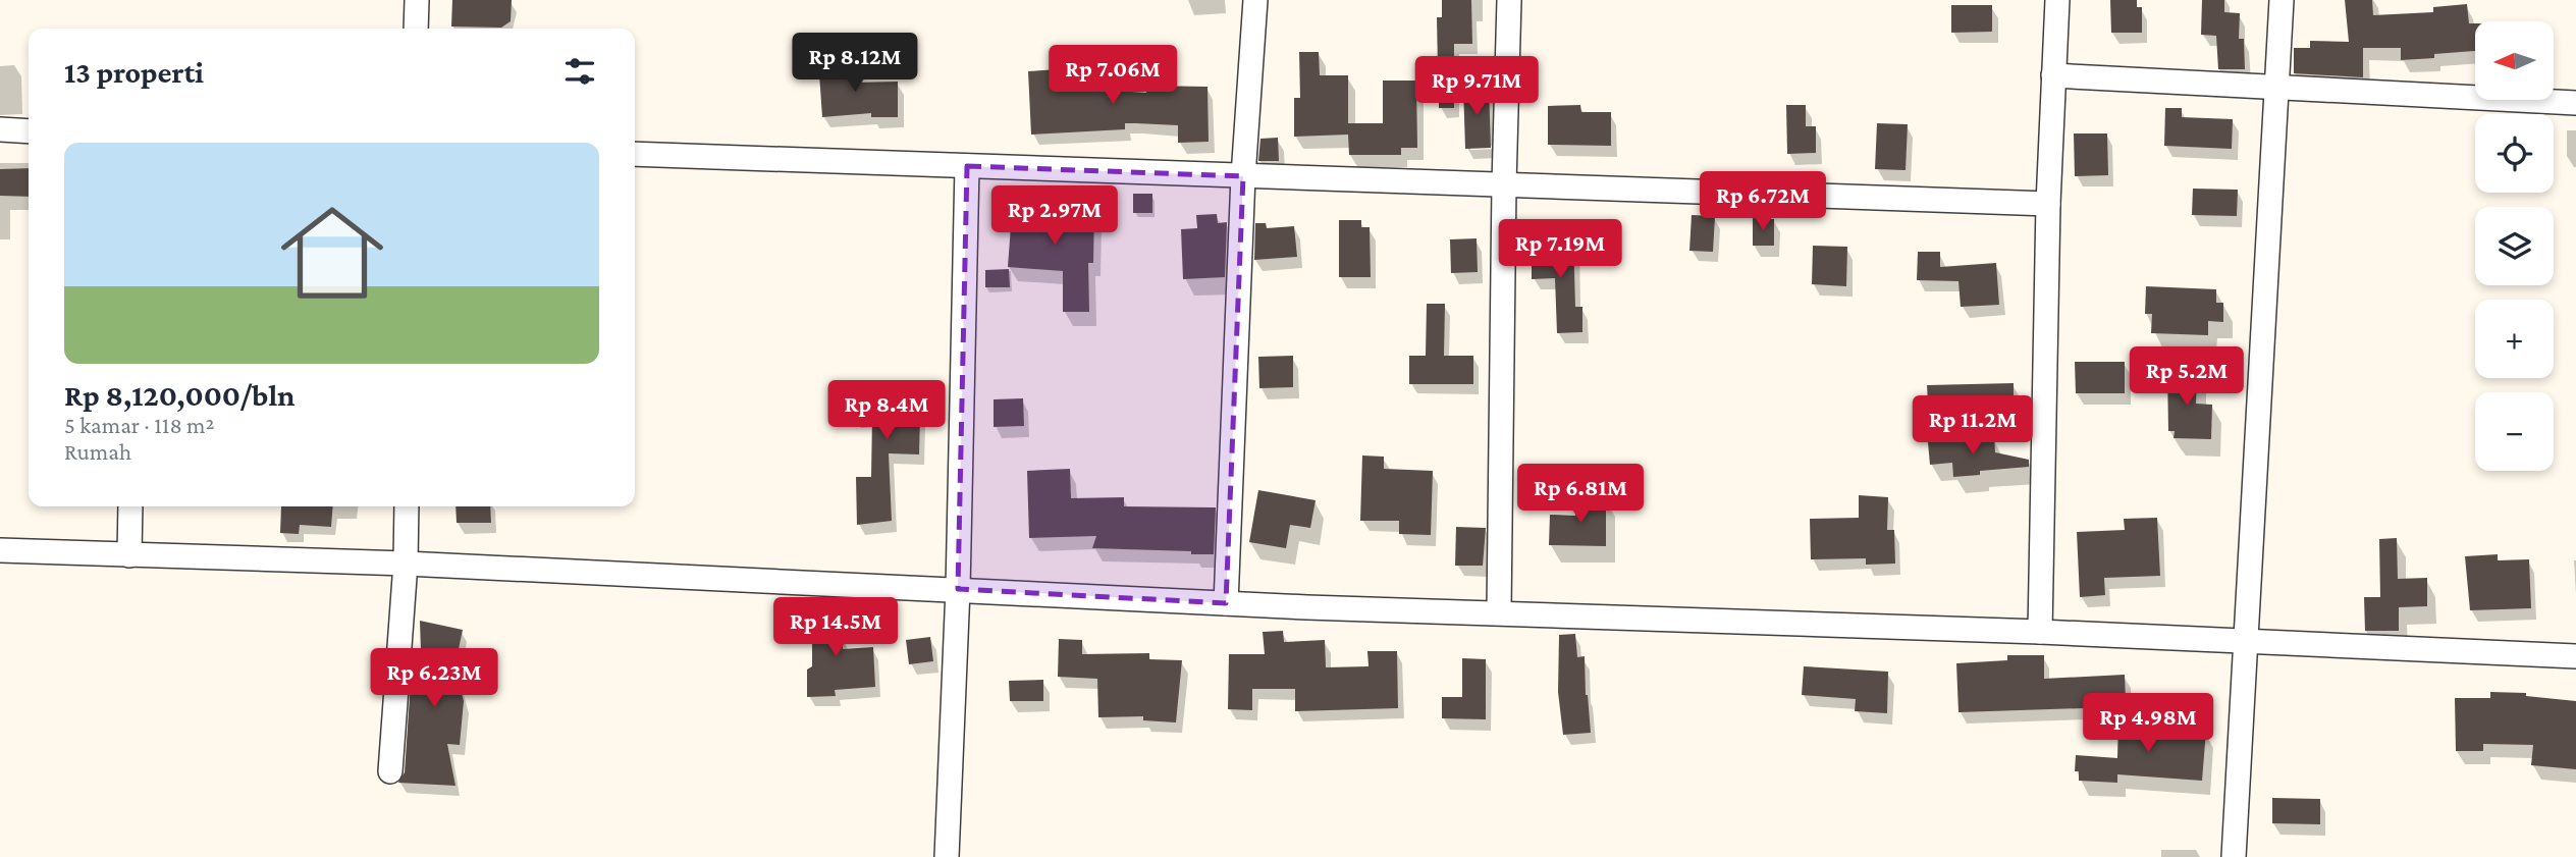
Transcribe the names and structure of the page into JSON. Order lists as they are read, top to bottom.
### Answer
{
  "north": "left",
  "page": {
    "map_buttons": ["+", "−"],
    "heading": "13 properti",
    "price": [
      "Rp 8.12M",
      "Rp 7.06M",
      "Rp 9.71M",
      "Rp 6.72M",
      "Rp 2.97M",
      "Rp 7.19M",
      "Rp 5.2M",
      "Rp 8.4M",
      "Rp 11.2M",
      "Rp 6.81M",
      "Rp 14.5M",
      "Rp 6.23M",
      "Rp 4.98M"
    ],
    "list": [
      {
        "name": "Rp 8,120,000/bln",
        "note": "5 kamar · 118 m² · Rumah"
      }
    ]
  }
}
